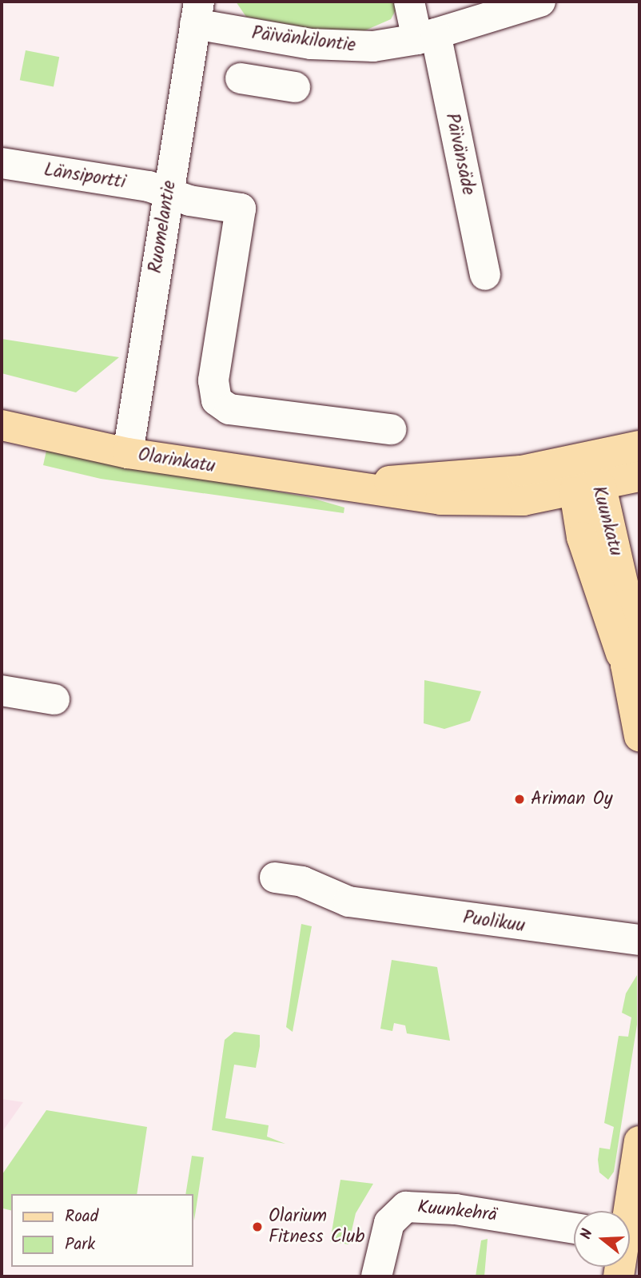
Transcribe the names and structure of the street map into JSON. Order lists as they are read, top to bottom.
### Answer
{
  "streets": {
    "main road": ["Olarinkatu", "Kuunkatu"],
    "street": [
      "Päivänkilontie",
      "Päivänsäde",
      "Länsiportti",
      "Ruomelantie",
      "Puolikuu",
      "Kuunkehrä"
    ]
  },
  "crossings": [
    ["Päivänkilontie", "Päivänsäde"],
    ["Päivänkilontie", "Ruomelantie"],
    ["Länsiportti", "Ruomelantie"],
    ["Ruomelantie", "Olarinkatu"],
    ["Olarinkatu", "Kuunkatu"]
  ],
  "places": ["Ariman Oy", "Olarium Fitness Club"],
  "legend": ["Road", "Park"],
  "north": "left"
}
